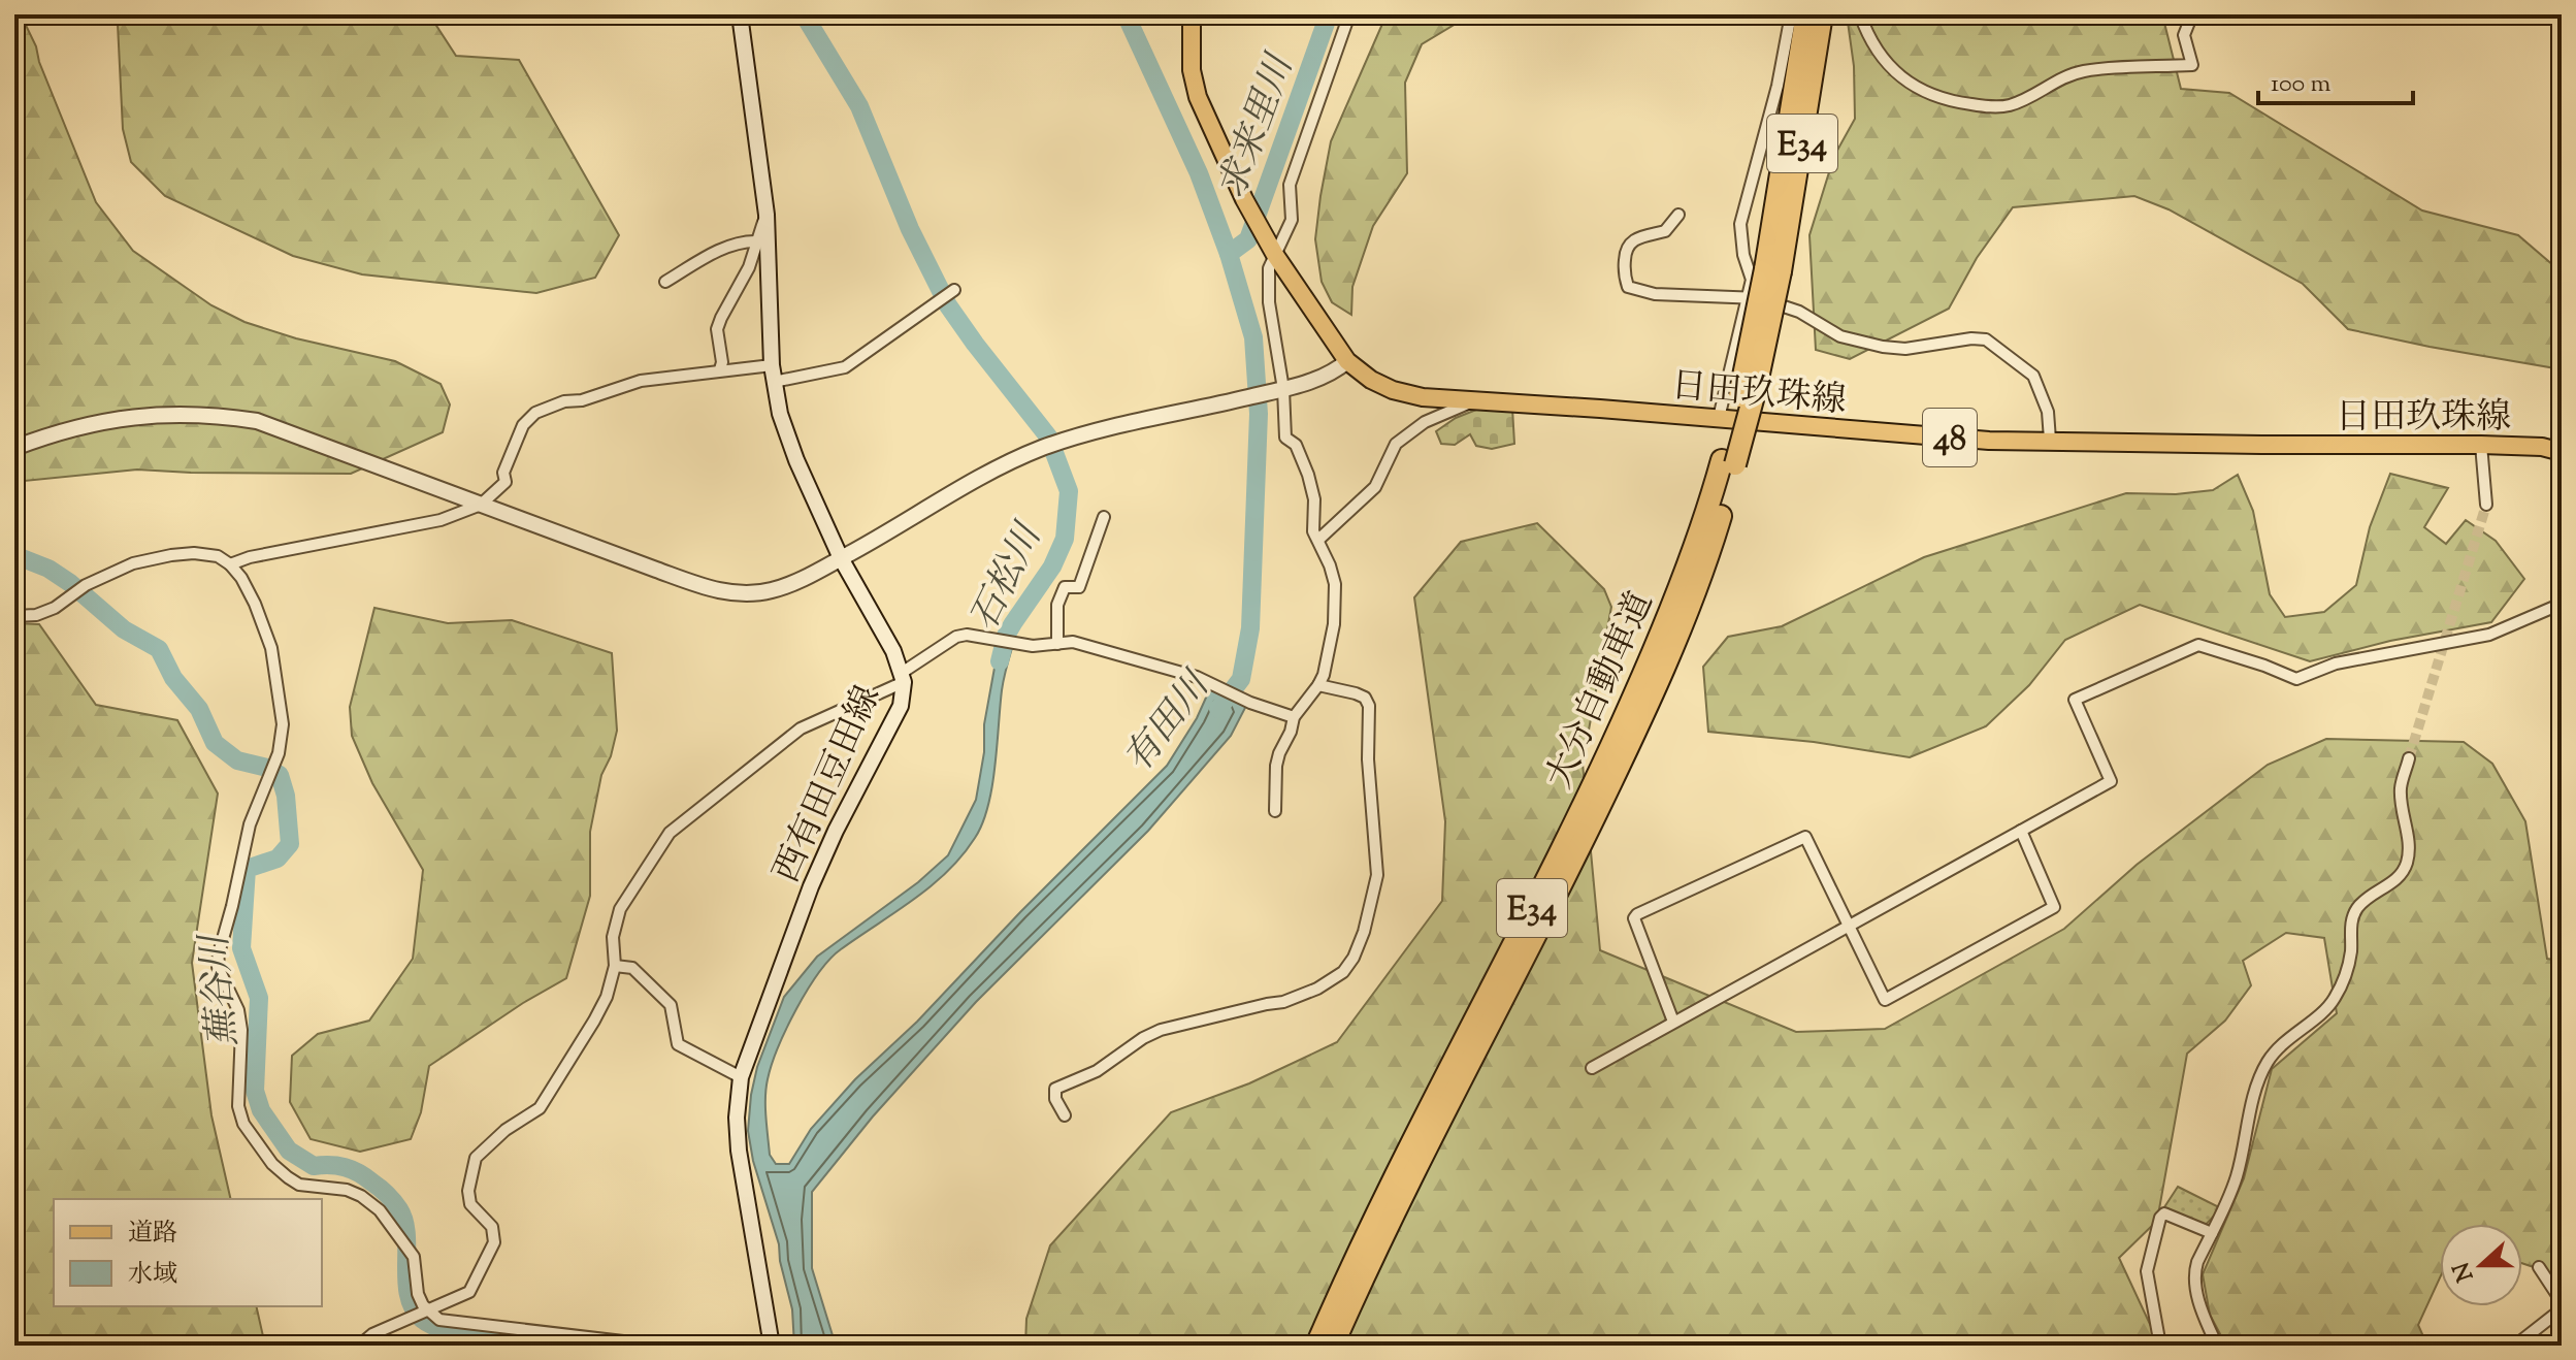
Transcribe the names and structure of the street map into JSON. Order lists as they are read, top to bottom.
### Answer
{
  "streets": {
    "highway": ["E34", "大分自動車道"],
    "main road": ["日田玖珠線", "48"],
    "street": ["西有田豆田線"]
  },
  "water": [
    "求来里川",
    "石松川",
    "有田川",
    "蕪谷川"
  ],
  "legend": ["道路", "水域"],
  "scale_bar": "100 m",
  "north": "left"
}
